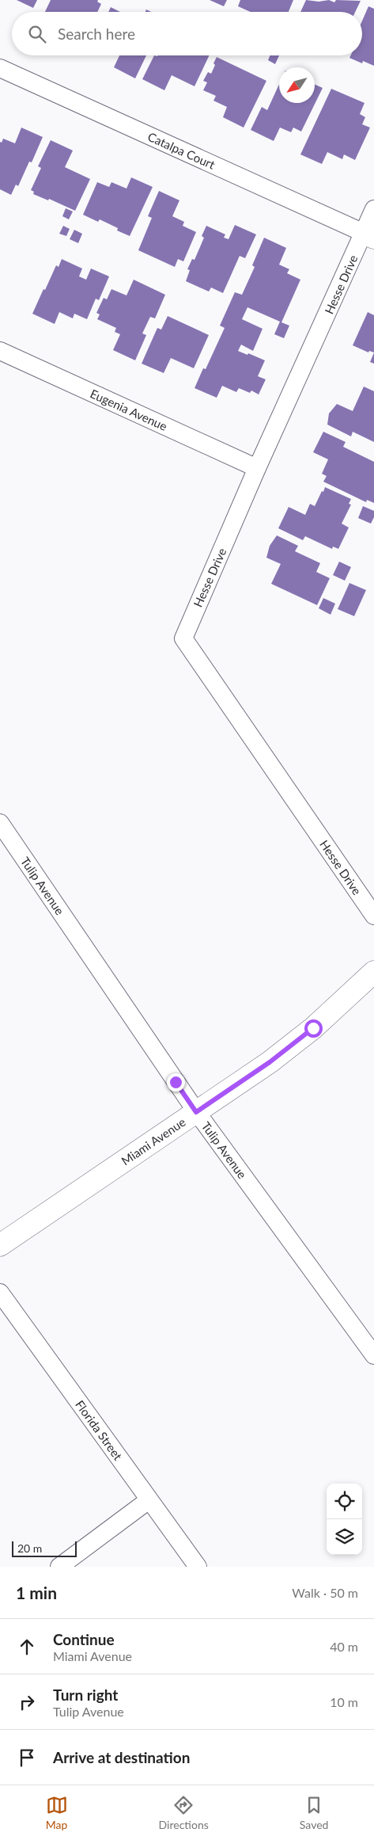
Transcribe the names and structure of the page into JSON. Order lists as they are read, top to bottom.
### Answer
{
  "streets": {
    "street": [
      "Catalpa Court",
      "Hesse Drive",
      "Eugenia Avenue",
      "Tulip Avenue",
      "Miami Avenue",
      "Florida Street"
    ]
  },
  "crossings": [
    ["Catalpa Court", "Hesse Drive"],
    ["Hesse Drive", "Eugenia Avenue"],
    ["Tulip Avenue", "Miami Avenue"]
  ],
  "scale_bar": "20 m",
  "north": "bottom left",
  "page": {
    "search": "Search here",
    "scale": "20 m",
    "heading": ["1 min", "Walk · 50 m"],
    "list": [
      ["Continue", "Miami Avenue", "40 m"],
      ["Turn right", "Tulip Avenue", "10 m"],
      "Arrive at destination"
    ],
    "nav": ["Map", "Directions", "Saved"]
  }
}
